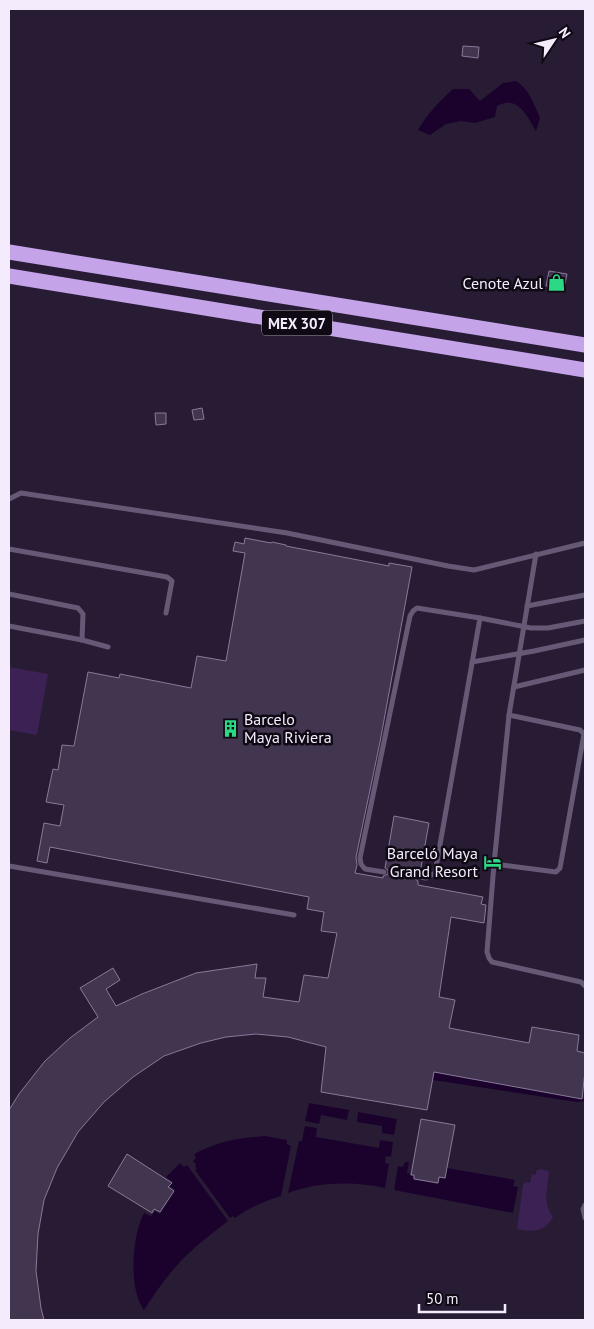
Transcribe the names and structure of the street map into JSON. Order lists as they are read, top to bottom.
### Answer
{
  "streets": {
    "highway": ["MEX 307"]
  },
  "places": {
    "shop": ["Cenote Azul"],
    "building": ["Barcelo Maya Riviera"],
    "hotel": ["Barceló Maya Grand Resort"]
  },
  "scale_bar": "50 m",
  "north": "top right"
}
